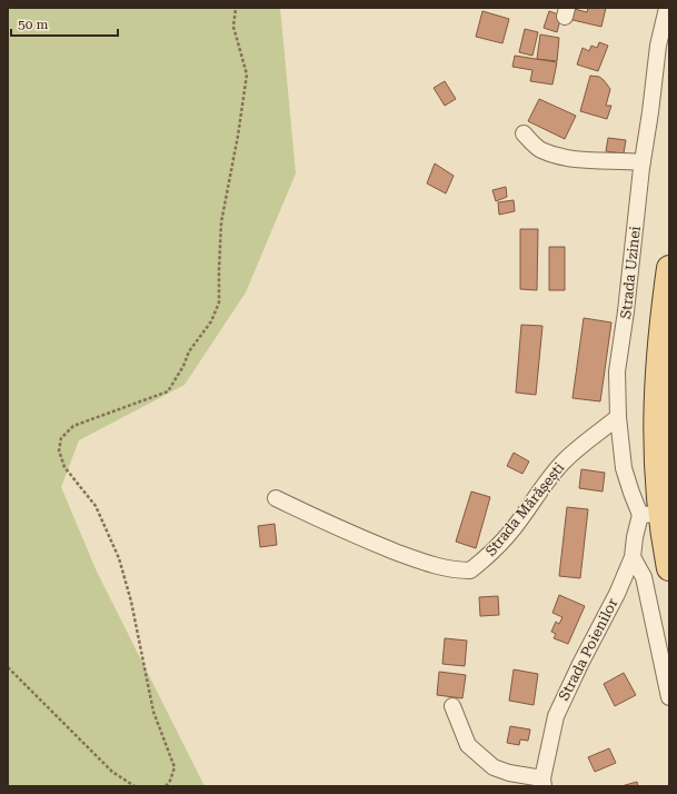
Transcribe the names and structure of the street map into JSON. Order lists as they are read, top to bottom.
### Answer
{
  "streets": {
    "street": ["Strada Uzinei", "Strada Mărășești", "Strada Poienilor"]
  },
  "crossings": [
    ["Strada Uzinei", "Strada Mărășești"],
    ["Strada Uzinei", "Strada Poienilor"]
  ],
  "scale_bar": "50 m"
}
